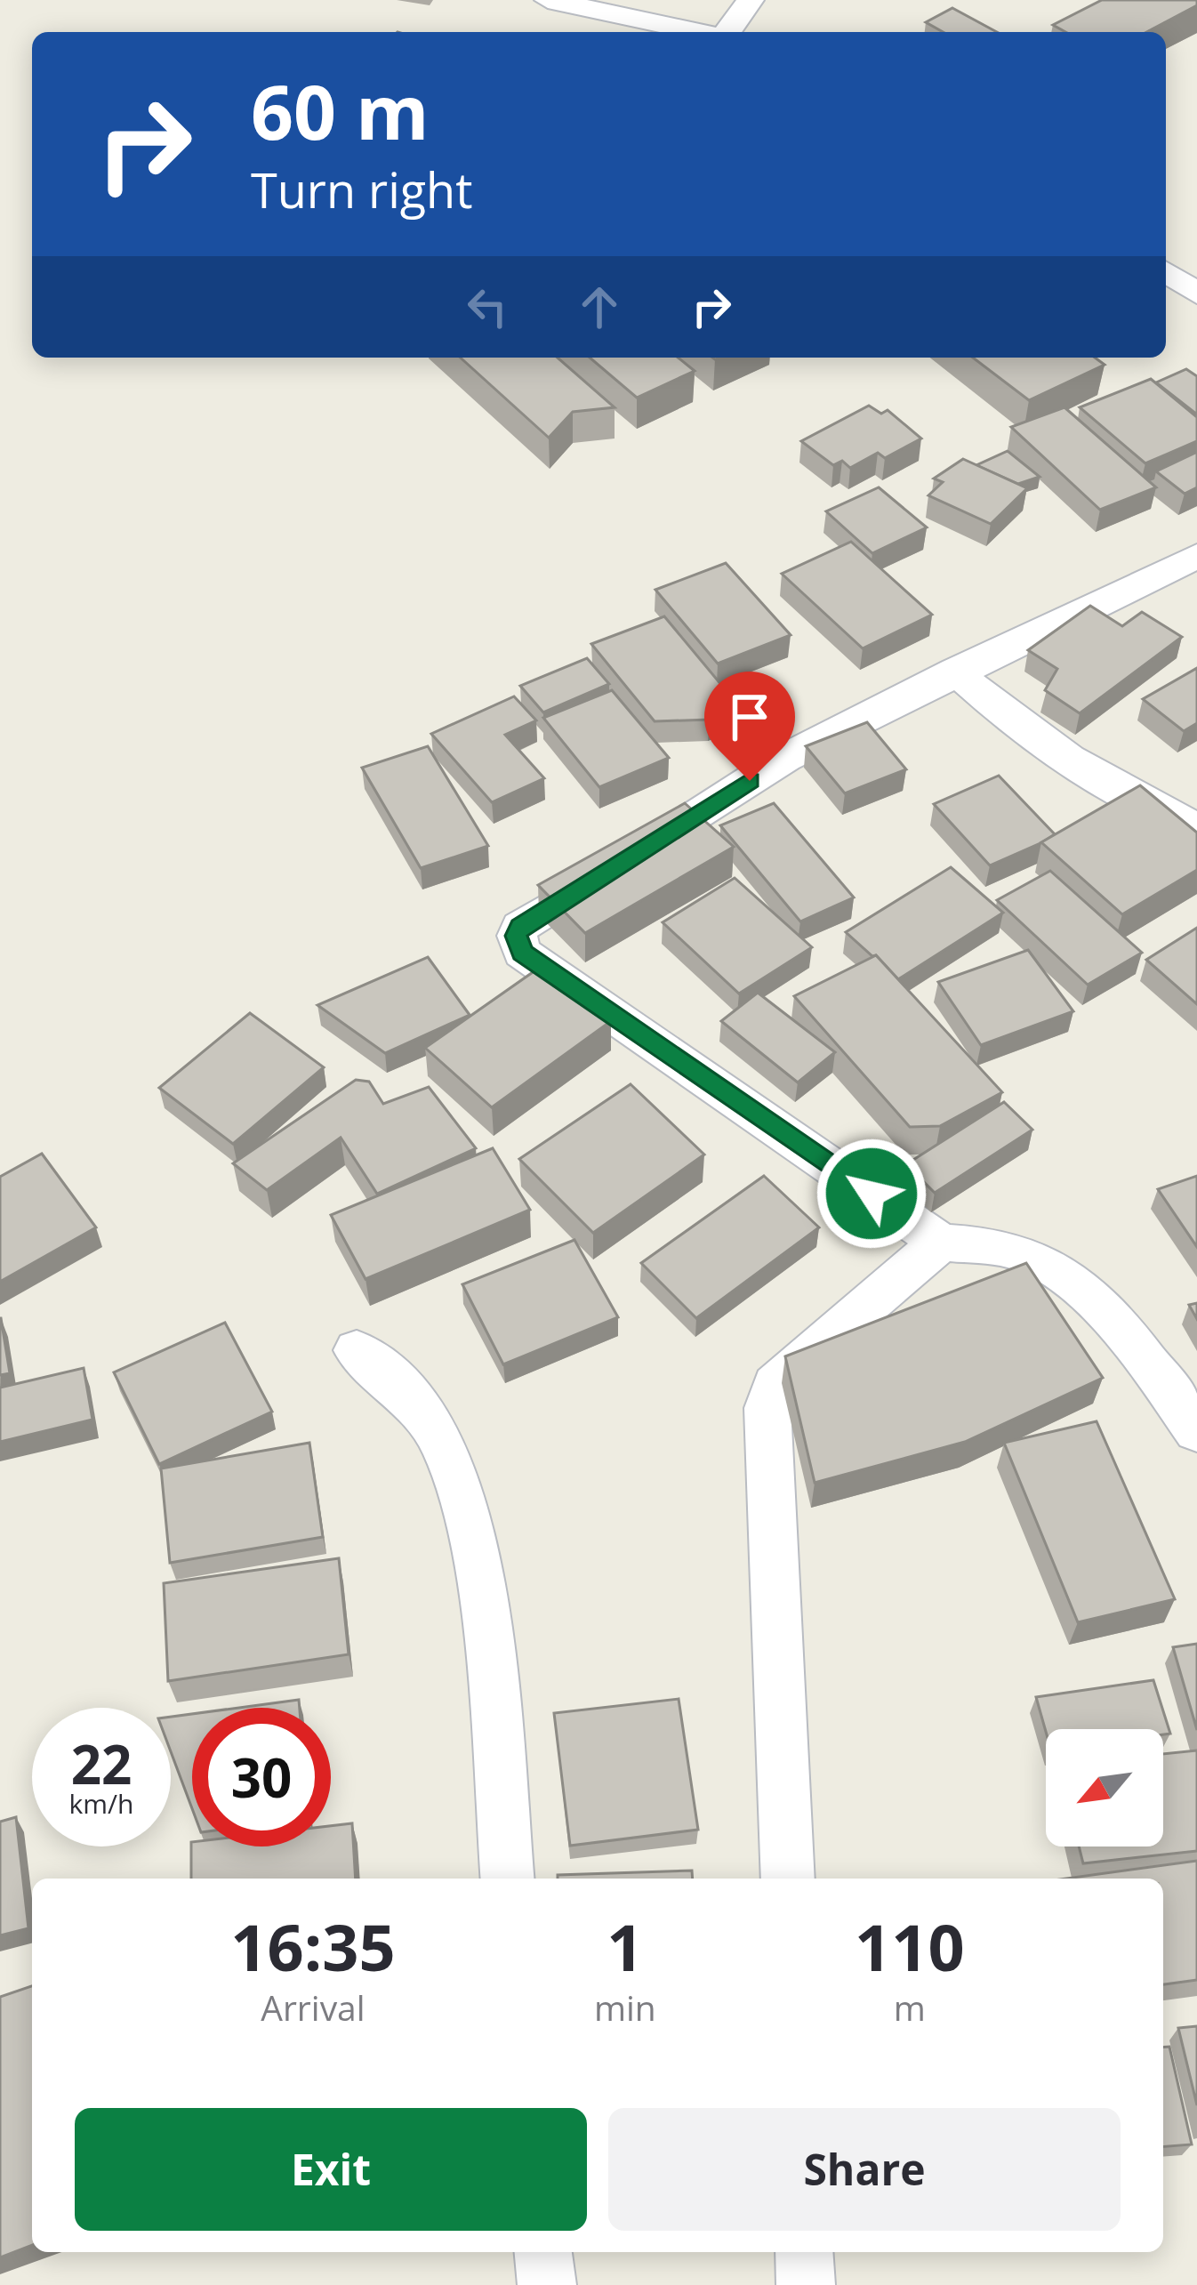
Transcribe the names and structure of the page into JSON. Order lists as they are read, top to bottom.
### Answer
{
  "north": "bottom left",
  "page": {
    "turn": ["60 m", "Turn right"],
    "speed": "22 km/h",
    "limit": "30",
    "eta": [
      "16:35",
      "Arrival",
      "1",
      "min",
      "110",
      "m"
    ],
    "buttons": ["Exit", "Share"]
  }
}
